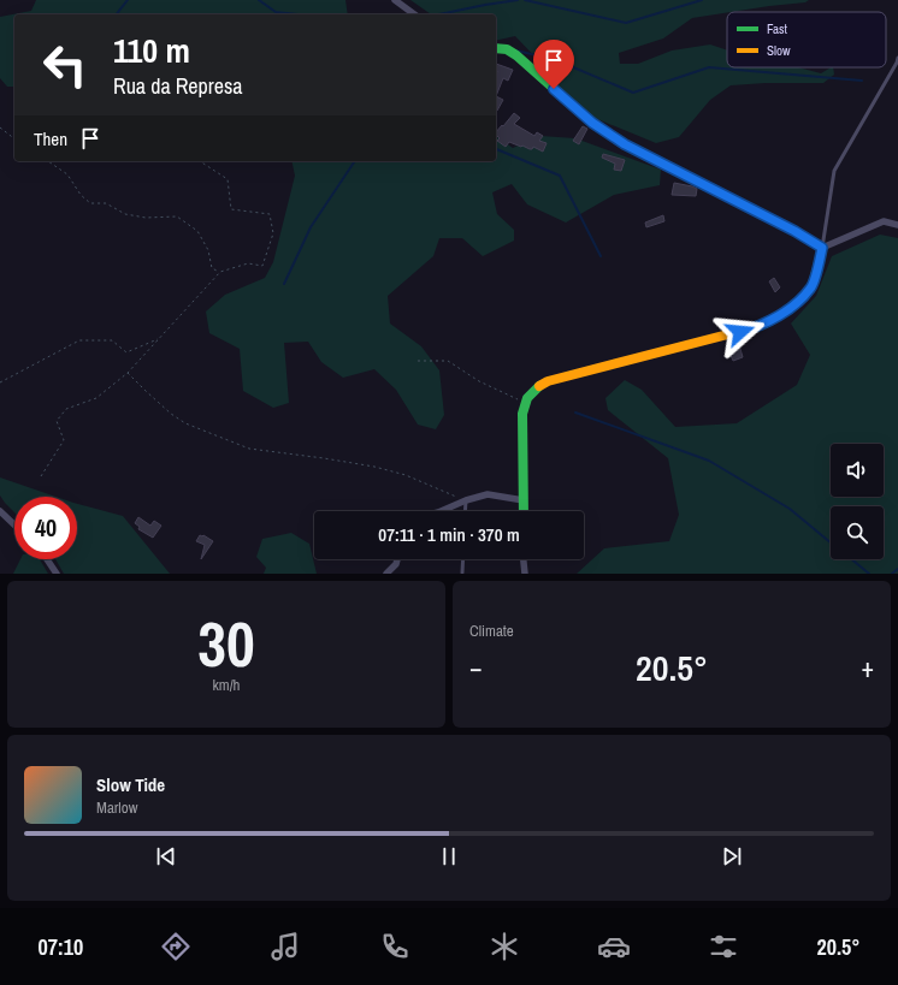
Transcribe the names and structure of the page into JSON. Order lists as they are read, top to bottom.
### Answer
{
  "legend": ["Fast", "Slow"],
  "page": {
    "turn": ["110 m", "Rua da Represa"],
    "then": "Then",
    "limit": "40",
    "trip": "07:11 · 1 min · 370 m",
    "tile": [
      ["30", "km/h"],
      "Climate"
    ],
    "heat": ["−", "20.5°", "+"],
    "song": ["Slow Tide", "Marlow"],
    "tabs": ["07:10", "20.5°"]
  }
}
